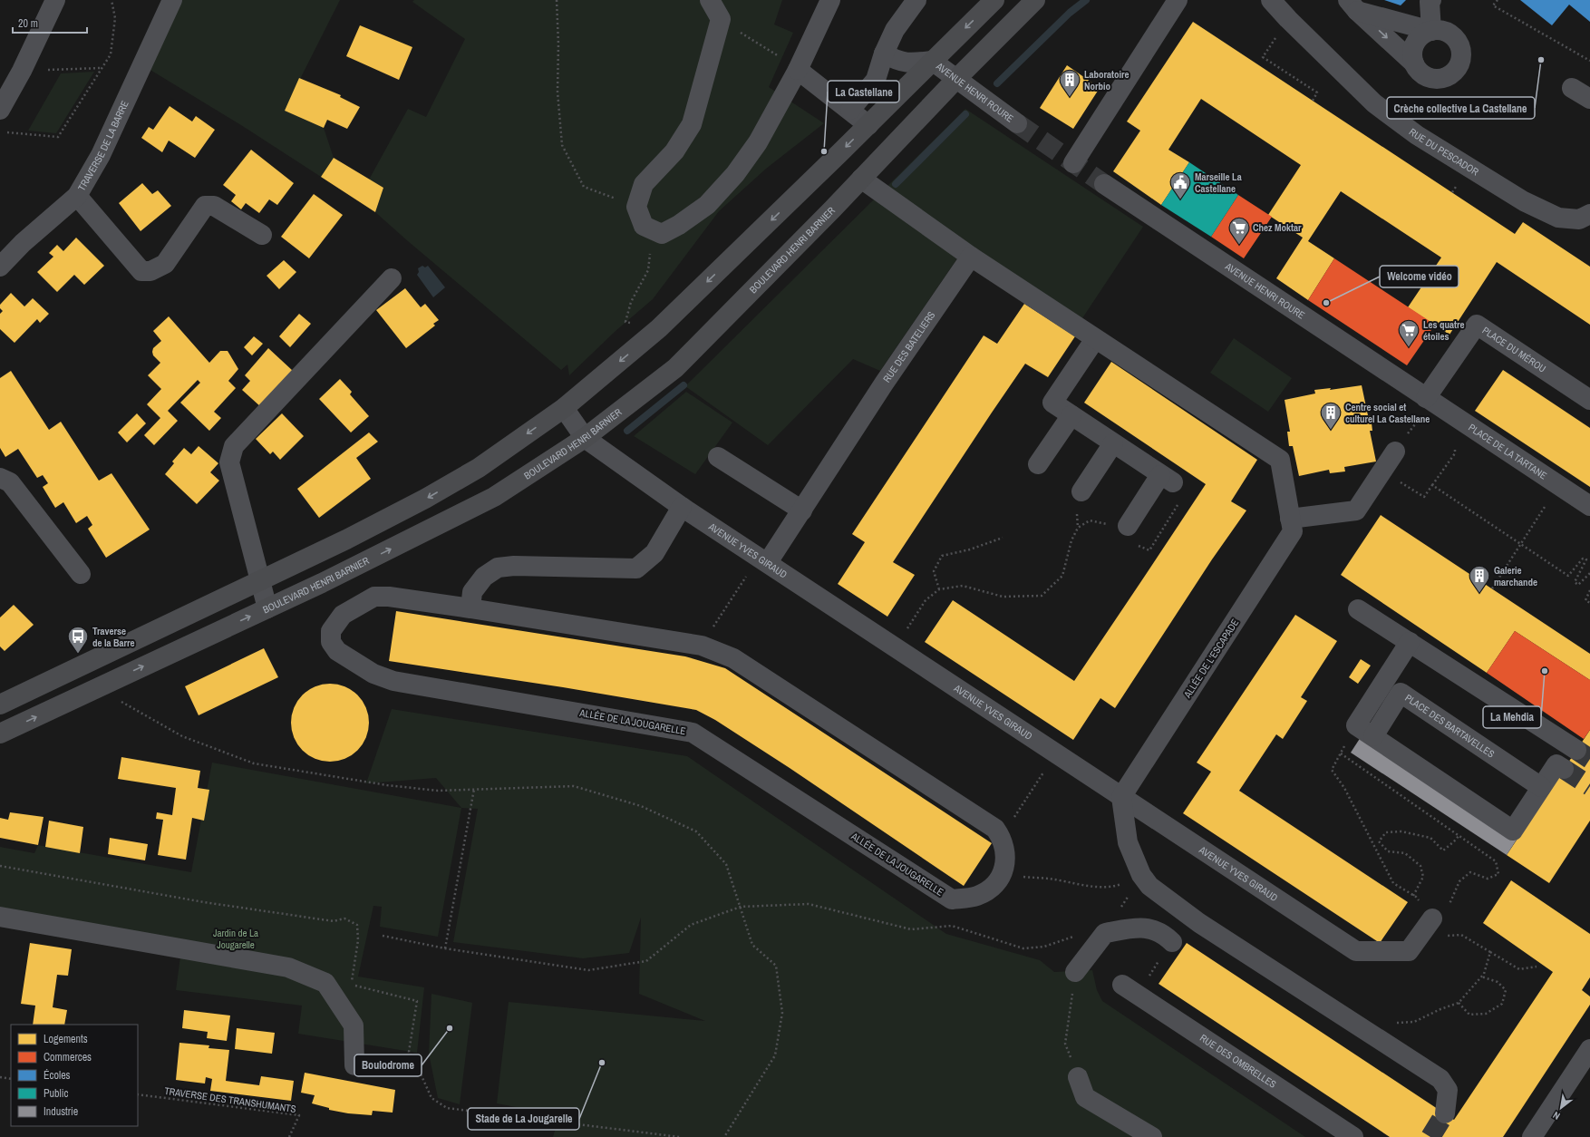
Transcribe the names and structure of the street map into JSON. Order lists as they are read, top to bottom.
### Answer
{
  "streets": {
    "main road": ["BOULEVARD HENRI BARNIER"],
    "street": [
      "AVENUE HENRI ROURE",
      "TRAVERSE DE LA BARRE",
      "RUE DU PESCADOR",
      "RUE DES BATELIERS",
      "PLACE DU MÉROU",
      "PLACE DE LA TARTANE",
      "AVENUE YVES GIRAUD",
      "ALLÉE DE L'ESCAPADE",
      "ALLÉE DE LA JOUGARELLE",
      "PLACE DES BARTAVELLES",
      "RUE DES OMBRELLES"
    ],
    "path": ["TRAVERSE DES TRANSHUMANTS"]
  },
  "crossings": [
    ["AVENUE HENRI ROURE", "BOULEVARD HENRI BARNIER"],
    ["AVENUE HENRI ROURE", "PLACE DU MÉROU"],
    ["AVENUE HENRI ROURE", "PLACE DE LA TARTANE"],
    ["BOULEVARD HENRI BARNIER", "AVENUE YVES GIRAUD"],
    ["RUE DES BATELIERS", "AVENUE YVES GIRAUD"],
    ["PLACE DU MÉROU", "PLACE DE LA TARTANE"],
    ["AVENUE YVES GIRAUD", "ALLÉE DE L'ESCAPADE"]
  ],
  "parks": ["Jardin de La Jougarelle"],
  "places": {
    "other": [
      "Crèche collective La Castellane",
      "La Castellane",
      "Welcome vidéo",
      "La Mehdia",
      "Boulodrome",
      "Stade de La Jougarelle"
    ],
    "building": ["Laboratoire Norbio", "Centre social et culturel La Castellane", "Galerie marchande"],
    "public building": ["Marseille La Castellane"],
    "supermarket": ["Chez Moktar", "Les quatre étoiles"],
    "bus stop": ["Traverse de la Barre"]
  },
  "legend": [
    "Logements",
    "Commerces",
    "Écoles",
    "Public",
    "Industrie"
  ],
  "scale_bar": "20 m",
  "north": "bottom left"
}
